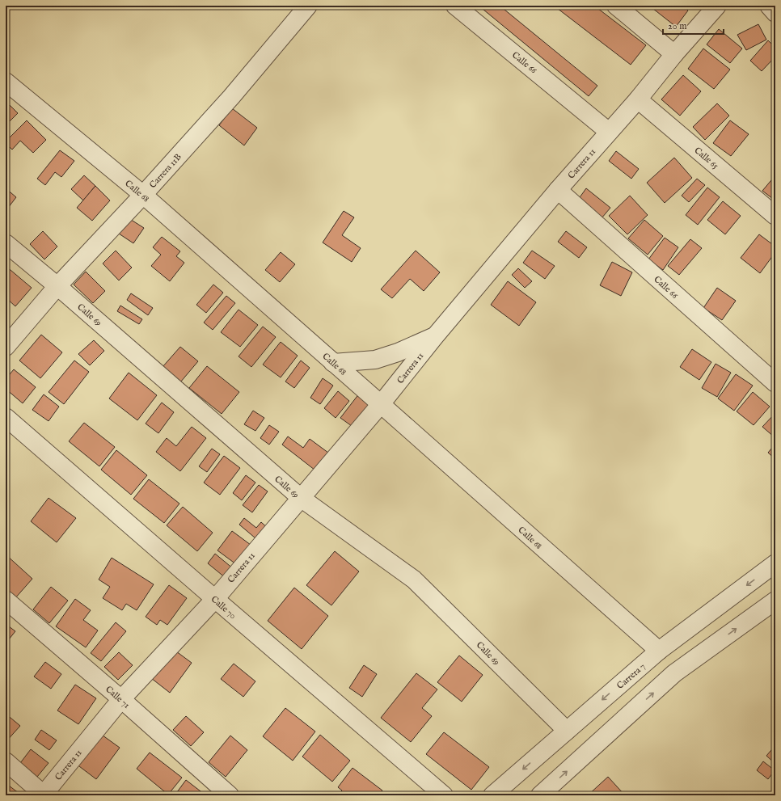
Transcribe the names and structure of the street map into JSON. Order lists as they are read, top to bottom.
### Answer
{
  "streets": {
    "street": [
      "Calle 66",
      "Calle 65",
      "Carrera 11",
      "Carrera 11B",
      "Calle 68",
      "Calle 69",
      "Calle 70",
      "Carrera 7",
      "Calle 71"
    ]
  },
  "crossings": [
    ["Calle 66", "Carrera 11"],
    ["Calle 65", "Carrera 11"],
    ["Carrera 11", "Calle 68"],
    ["Carrera 11", "Calle 69"],
    ["Carrera 11", "Calle 70"],
    ["Carrera 11", "Calle 71"],
    ["Carrera 11B", "Calle 68"],
    ["Carrera 11B", "Calle 69"],
    ["Calle 68", "Carrera 7"],
    ["Calle 69", "Carrera 7"]
  ],
  "scale_bar": "20 m"
}
